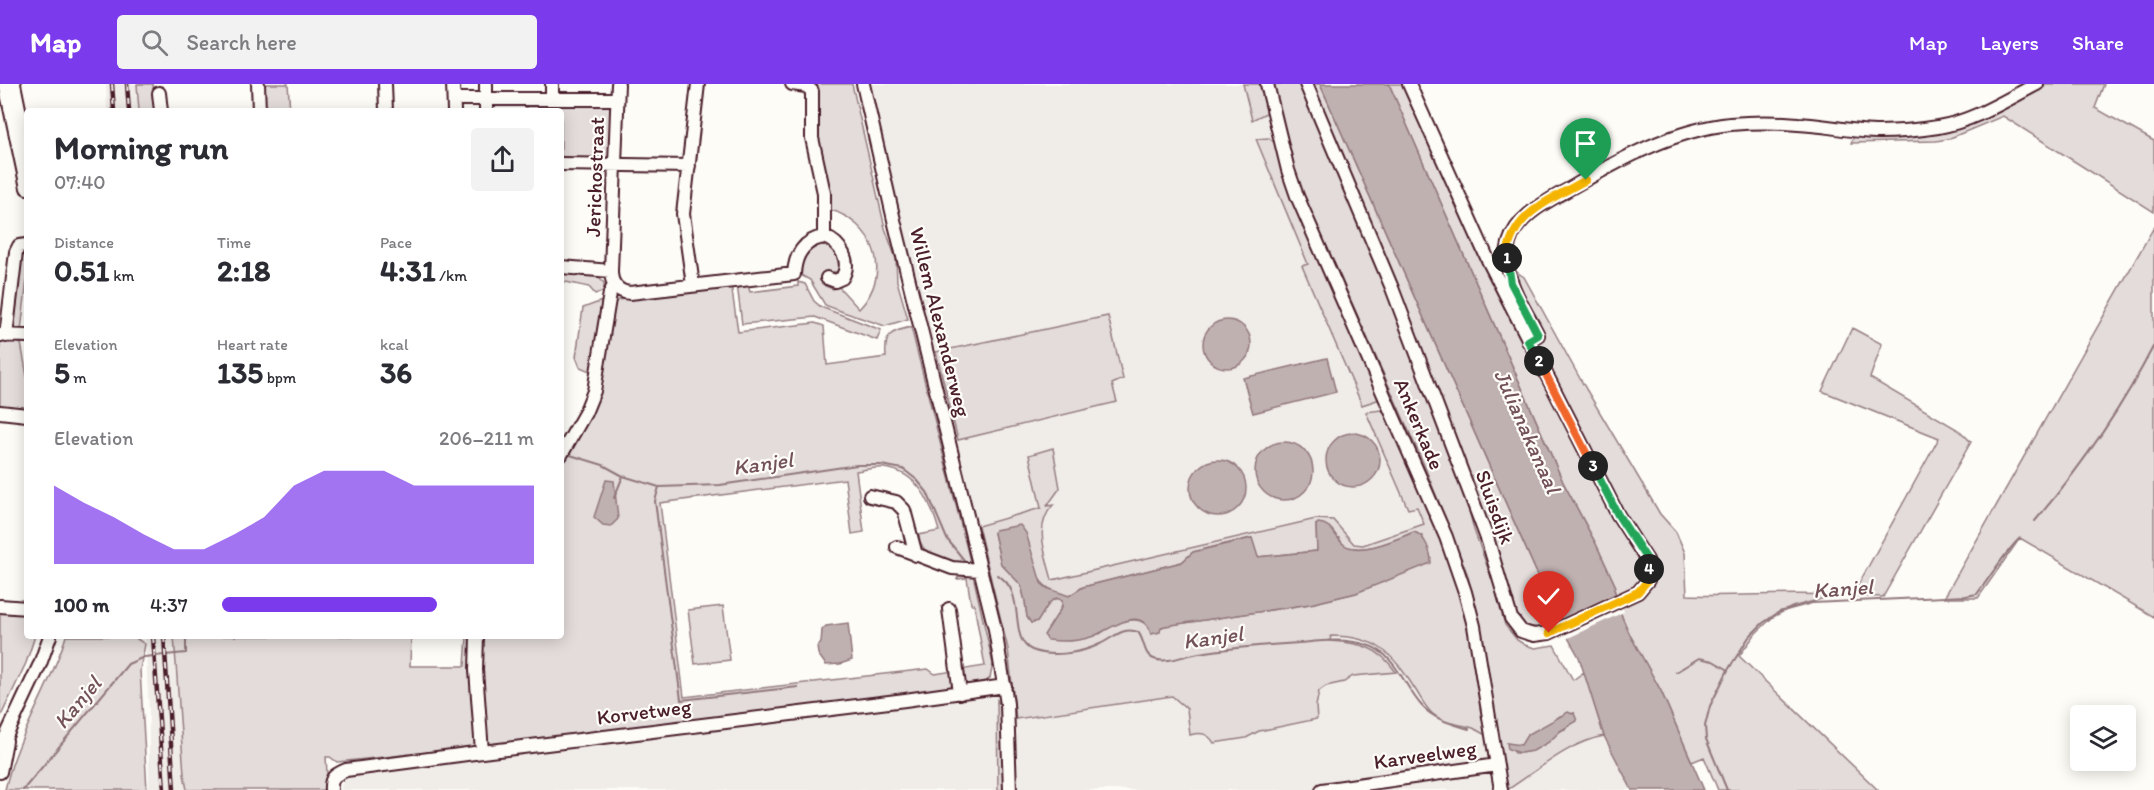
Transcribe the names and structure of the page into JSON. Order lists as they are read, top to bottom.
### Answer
{
  "streets": {
    "street": [
      "Jerichostraat",
      "Willem Alexanderweg",
      "Ankerkade",
      "Sluisdijk",
      "Korvetweg",
      "Karveelweg"
    ]
  },
  "crossings": [
    ["Willem Alexanderweg", "Korvetweg"],
    ["Ankerkade", "Karveelweg"]
  ],
  "water": ["Julianakanaal", "Kanjel"],
  "page": {
    "header": "Map",
    "search": "Search here",
    "nav": ["Map", "Layers", "Share"],
    "heading": ["Morning run", "07:40"],
    "stats": [
      ["Distance", "0.51 km"],
      ["Time", "2:18"],
      ["Pace", "4:31 /km"],
      ["Elevation", "5 m"],
      ["Heart rate", "135 bpm"],
      ["kcal", "36"]
    ],
    "pins": [
      "1",
      "2",
      "3",
      "4"
    ],
    "chart": ["Elevation", "206–211 m"],
    "list": [
      {
        "name": "100 m",
        "note": "4:37"
      }
    ]
  }
}
